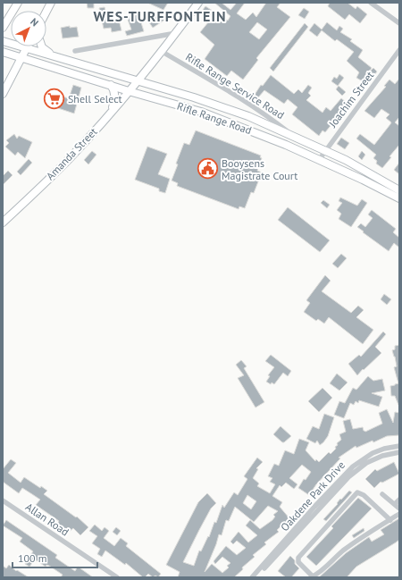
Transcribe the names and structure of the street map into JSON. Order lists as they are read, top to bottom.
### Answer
{
  "streets": {
    "main road": ["Rifle Range Road", "Amanda Street"],
    "street": [
      "Rifle Range Service Road",
      "Joachim Street",
      "Oakdene Park Drive",
      "Allan Road"
    ]
  },
  "crossings": [
    ["Rifle Range Service Road", "Rifle Range Road"],
    ["Rifle Range Service Road", "Amanda Street"],
    ["Joachim Street", "Rifle Range Road"],
    ["Rifle Range Road", "Amanda Street"]
  ],
  "districts": ["WES-TURFFONTEIN"],
  "places": {
    "supermarket": ["Shell Select"],
    "public building": ["Booysens Magistrate Court"]
  },
  "scale_bar": "100 m",
  "north": "top right"
}
